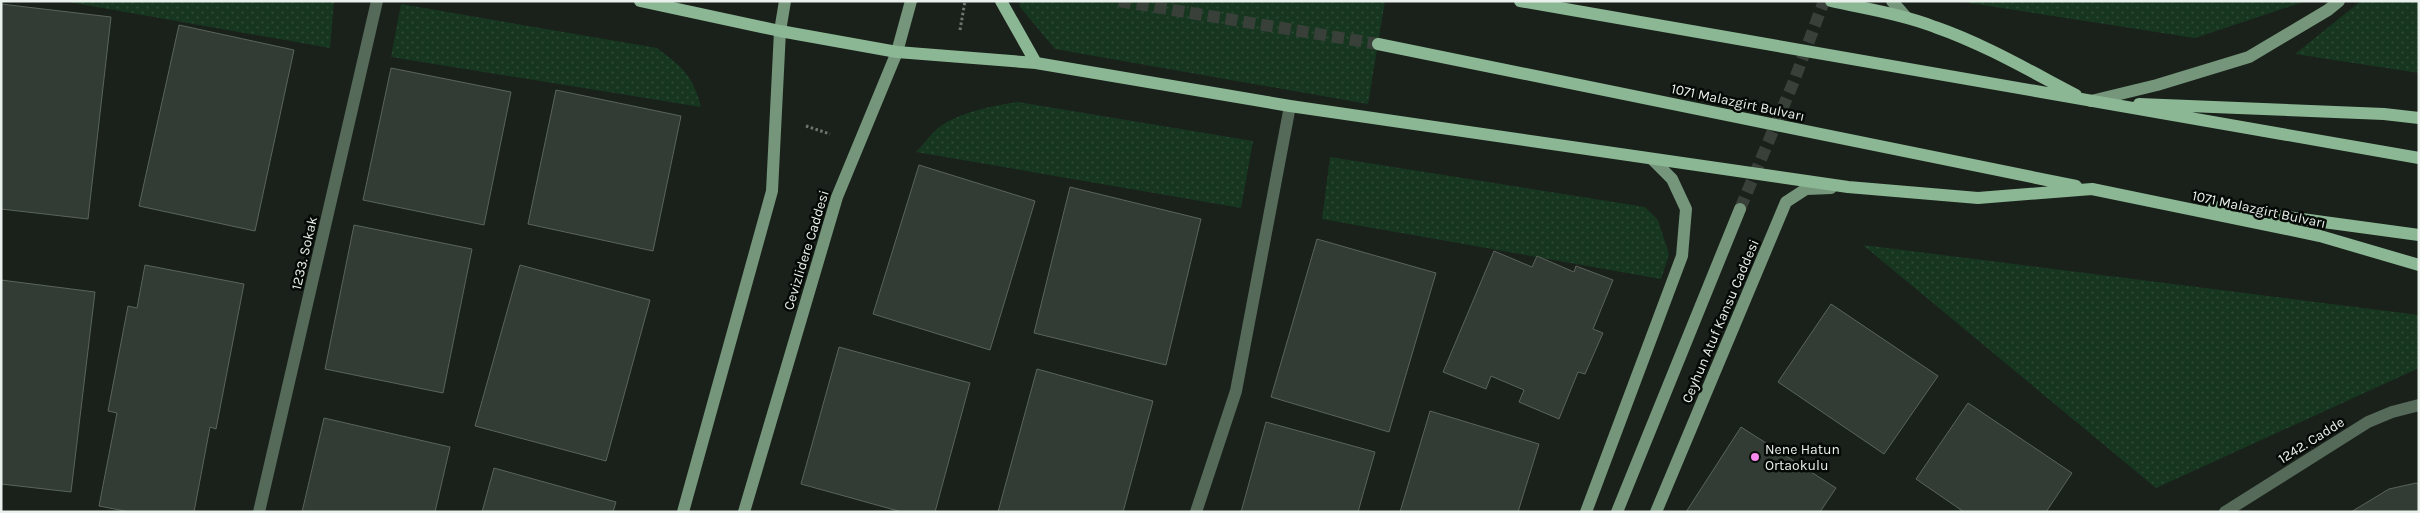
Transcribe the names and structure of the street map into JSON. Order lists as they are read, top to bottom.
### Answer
{
  "streets": {
    "main road": ["1071 Malazgirt Bulvarı", "Cevizlidere Caddesi", "Ceyhun Atuf Kansu Caddesi"],
    "street": ["1233. Sokak", "1242. Cadde"]
  },
  "places": ["Nene Hatun Ortaokulu"]
}
